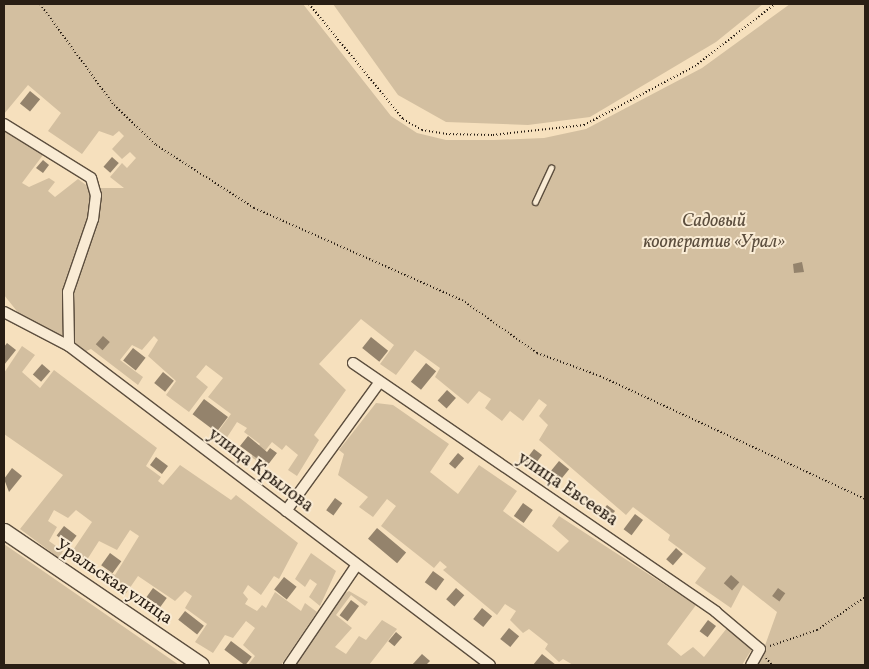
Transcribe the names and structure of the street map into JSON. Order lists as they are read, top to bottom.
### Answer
{
  "streets": {
    "main road": ["Уральская улица"],
    "street": ["улица Крылова", "улица Евсеева"]
  },
  "parks": ["Садовый кооператив «Урал»"]
}
